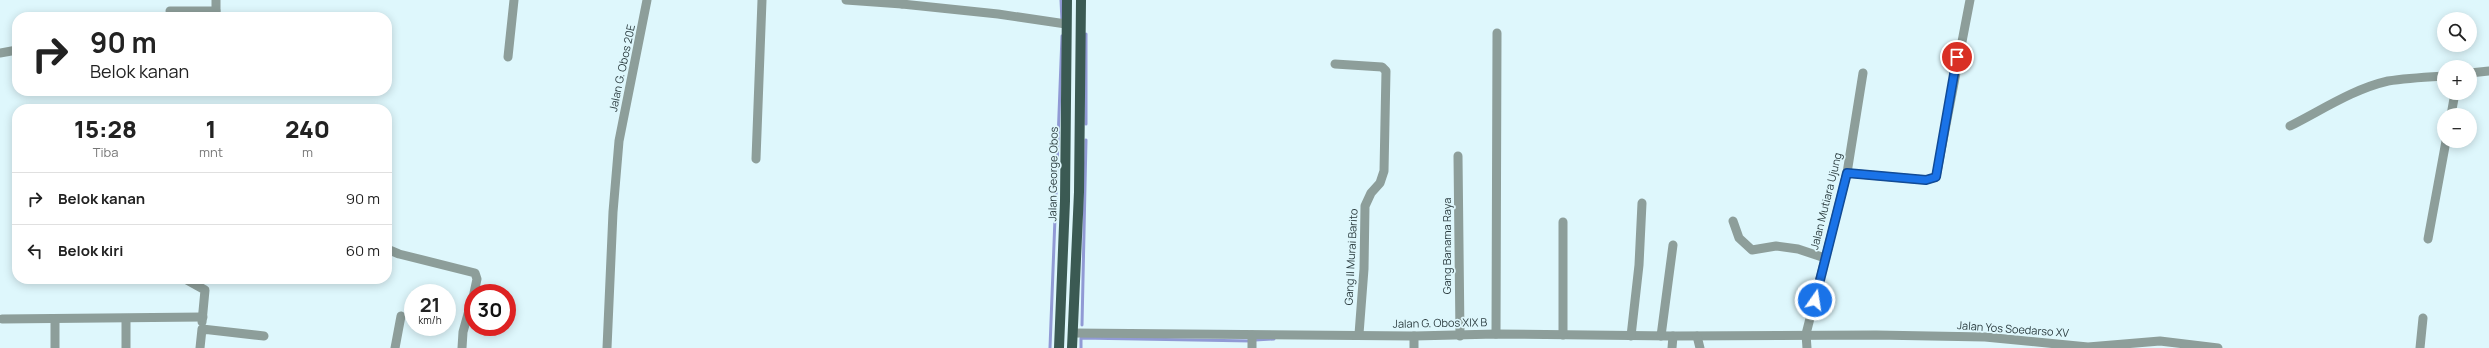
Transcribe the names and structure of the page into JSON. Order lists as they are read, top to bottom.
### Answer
{
  "streets": {
    "main road": ["Jalan George Obos"],
    "street": [
      "Jalan G. Obos 20E",
      "Jalan Mutiara Ujung",
      "Gang Banama Raya",
      "Gang II Murai Barito",
      "Jalan G. Obos XIX B",
      "Jalan Yos Soedarso XV"
    ]
  },
  "crossings": [
    ["Jalan Mutiara Ujung", "Jalan G. Obos XIX B"],
    ["Jalan Mutiara Ujung", "Jalan Yos Soedarso XV"],
    ["Gang Banama Raya", "Jalan G. Obos XIX B"],
    ["Gang II Murai Barito", "Jalan G. Obos XIX B"],
    ["Jalan G. Obos XIX B", "Jalan Yos Soedarso XV"]
  ],
  "page": {
    "map_buttons": ["+", "−"],
    "turn": ["90 m", "Belok kanan"],
    "eta": [
      "15:28",
      "Tiba",
      "1",
      "mnt",
      "240",
      "m"
    ],
    "list": [
      {
        "name": "Belok kanan",
        "value": "90 m"
      },
      {
        "name": "Belok kiri",
        "value": "60 m"
      }
    ],
    "speed": "21 km/h",
    "limit": "30"
  }
}
